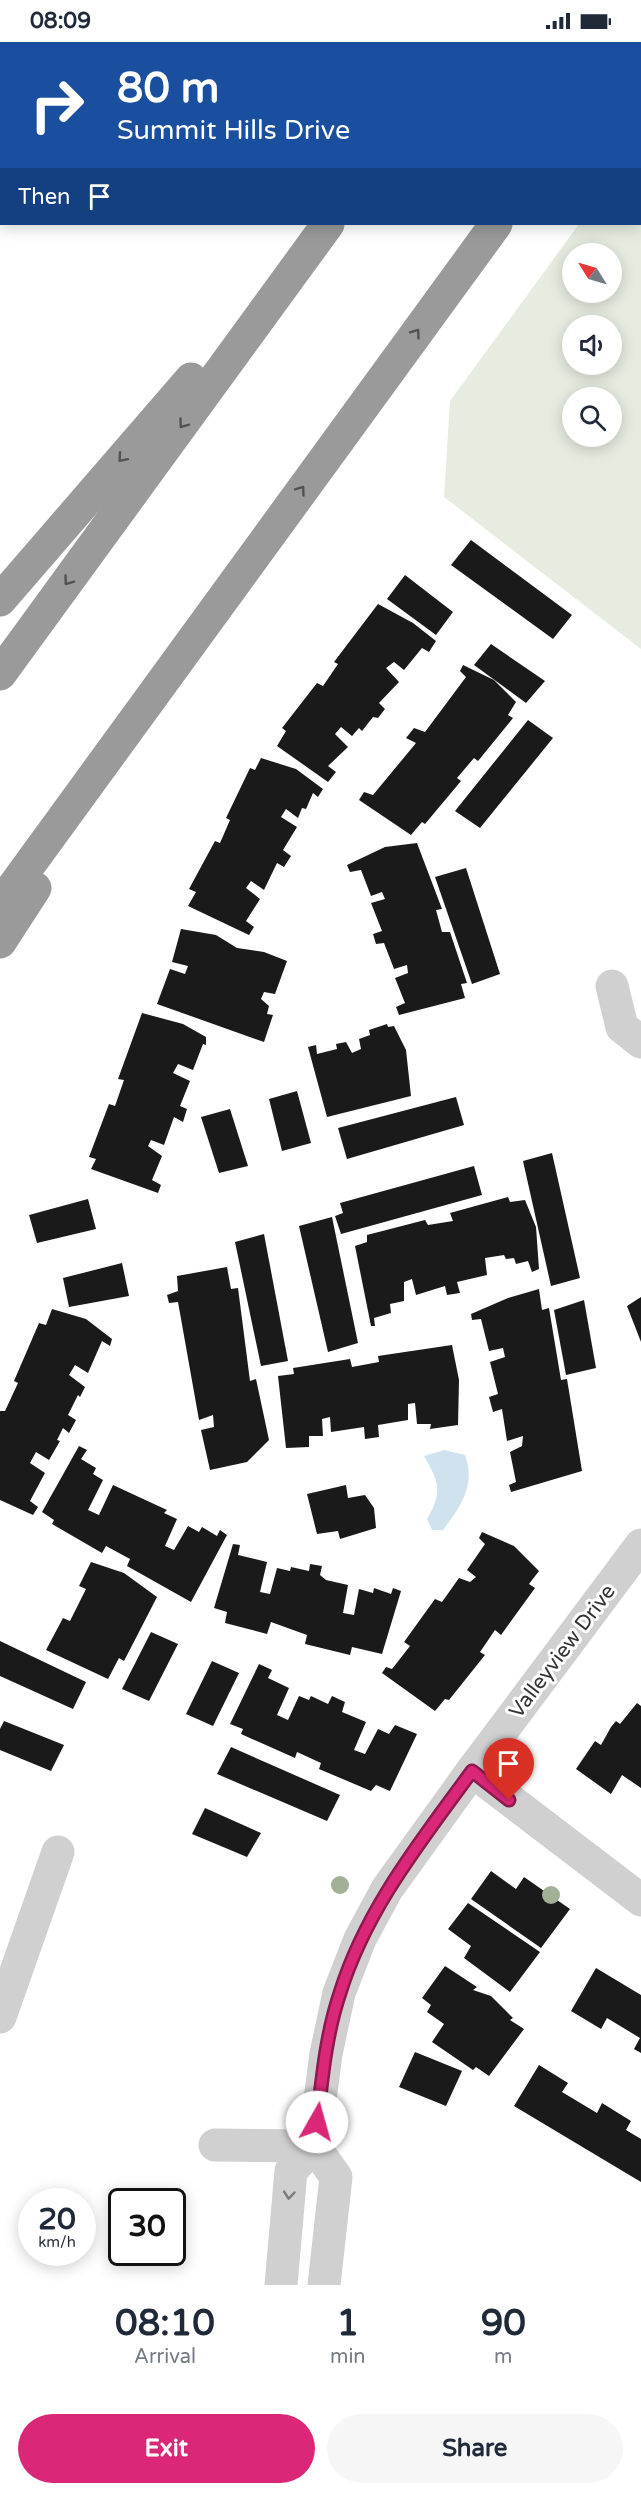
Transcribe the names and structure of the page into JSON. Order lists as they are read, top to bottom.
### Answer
{
  "streets": {
    "street": ["Valleyview Drive"]
  },
  "north": "top left",
  "page": {
    "status": "08:09",
    "turn": ["80 m", "Summit Hills Drive"],
    "then": "Then",
    "speed": "20 km/h",
    "limit": "30",
    "eta": [
      "08:10",
      "Arrival",
      "1",
      "min",
      "90",
      "m"
    ],
    "buttons": ["Exit", "Share"]
  }
}
